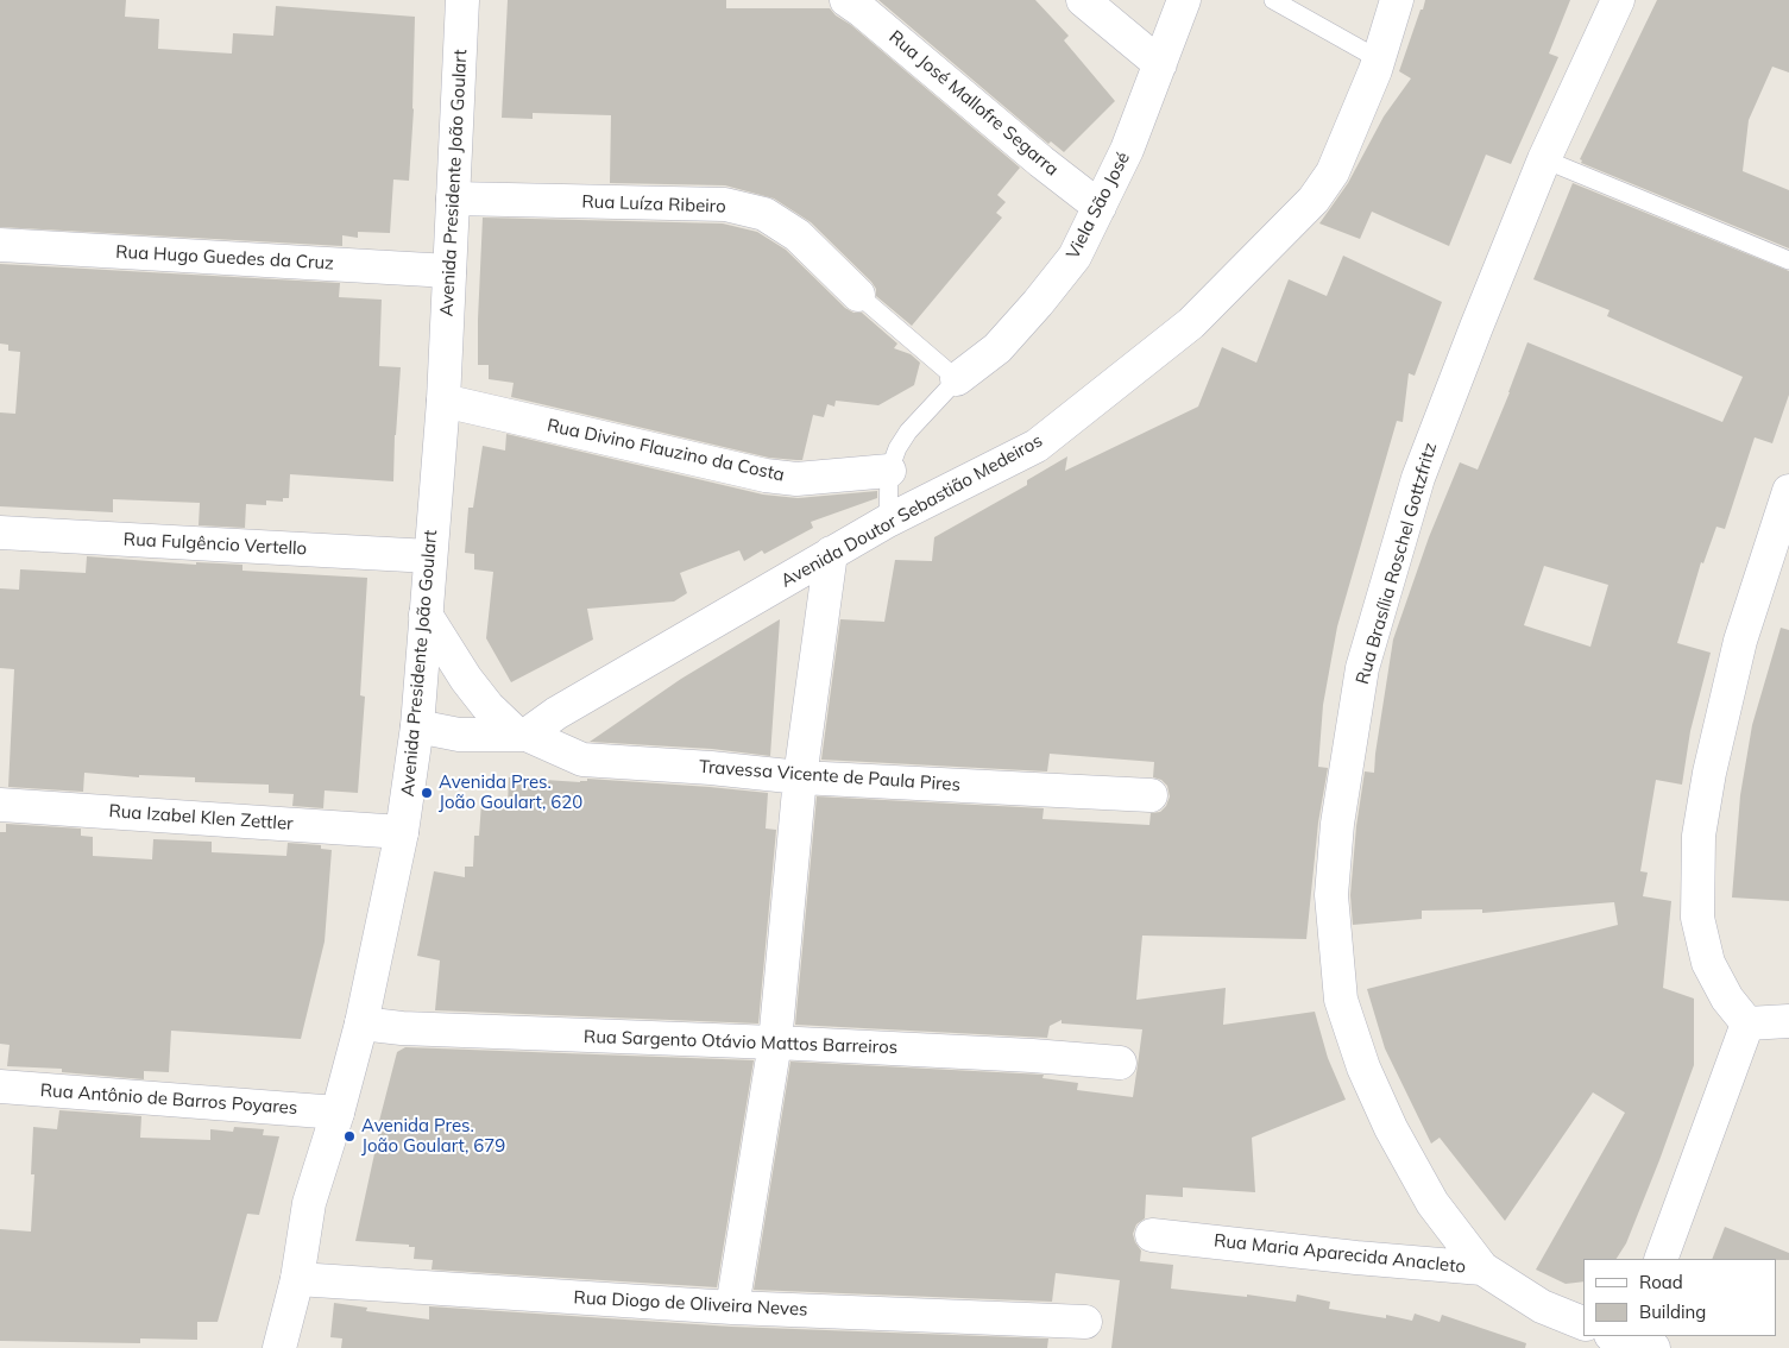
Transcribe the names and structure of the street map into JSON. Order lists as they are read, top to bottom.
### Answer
{
  "streets": {
    "street": [
      "Rua José Mallofre Segarra",
      "Avenida Presidente João Goulart",
      "Rua Luíza Ribeiro",
      "Viela São José",
      "Rua Hugo Guedes da Cruz",
      "Rua Divino Flauzino da Costa",
      "Avenida Doutor Sebastião Medeiros",
      "Rua Fulgêncio Vertello",
      "Rua Brasília Roschel Gottzfritz",
      "Travessa Vicente de Paula Pires",
      "Rua Izabel Klen Zettler",
      "Rua Sargento Otávio Mattos Barreiros",
      "Rua Antônio de Barros Poyares",
      "Rua Maria Aparecida Anacleto",
      "Rua Diogo de Oliveira Neves"
    ]
  },
  "crossings": [
    ["Rua José Mallofre Segarra", "Viela São José"],
    ["Avenida Presidente João Goulart", "Rua Luíza Ribeiro"],
    ["Avenida Presidente João Goulart", "Rua Hugo Guedes da Cruz"],
    ["Avenida Presidente João Goulart", "Rua Divino Flauzino da Costa"],
    ["Avenida Presidente João Goulart", "Rua Fulgêncio Vertello"],
    ["Avenida Presidente João Goulart", "Travessa Vicente de Paula Pires"],
    ["Avenida Presidente João Goulart", "Rua Izabel Klen Zettler"],
    ["Avenida Presidente João Goulart", "Rua Sargento Otávio Mattos Barreiros"],
    ["Avenida Presidente João Goulart", "Rua Antônio de Barros Poyares"],
    ["Avenida Presidente João Goulart", "Rua Diogo de Oliveira Neves"],
    ["Avenida Doutor Sebastião Medeiros", "Travessa Vicente de Paula Pires"],
    ["Rua Brasília Roschel Gottzfritz", "Rua Maria Aparecida Anacleto"]
  ],
  "places": ["Avenida Pres. João Goulart, 620", "Avenida Pres. João Goulart, 679"],
  "legend": ["Road", "Building"]
}
